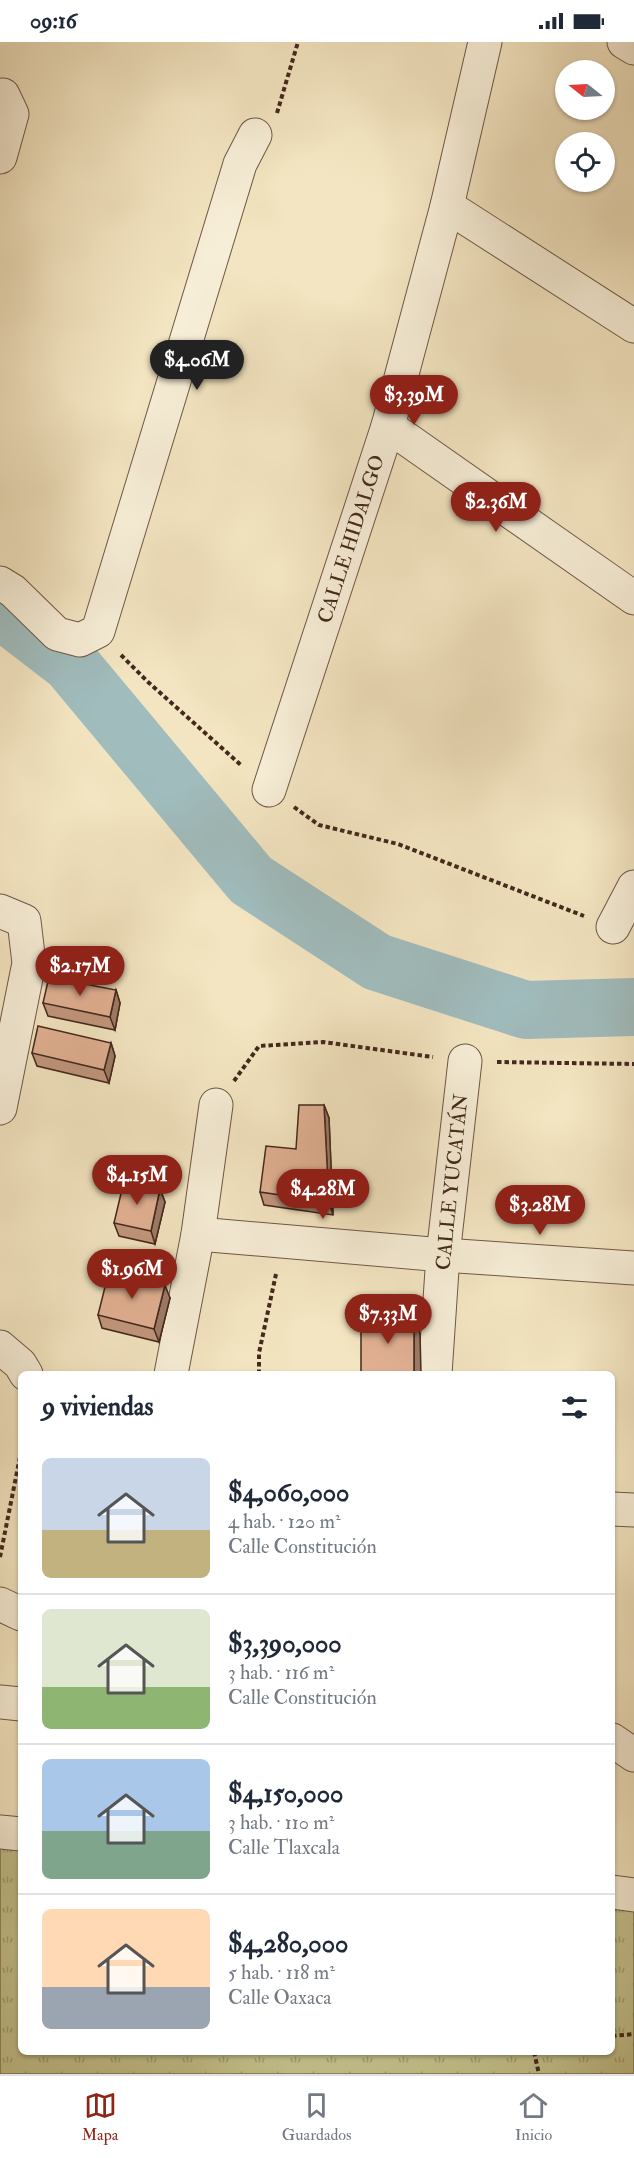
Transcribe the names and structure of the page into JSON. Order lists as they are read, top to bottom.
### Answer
{
  "streets": {
    "street": ["CALLE HIDALGO", "CALLE YUCATÁN"]
  },
  "north": "left",
  "page": {
    "status": "09:16",
    "price": [
      "$4.06M",
      "$3.39M",
      "$2.36M",
      "$2.17M",
      "$4.15M",
      "$4.28M",
      "$3.28M",
      "$1.96M",
      "$7.33M"
    ],
    "heading": "9 viviendas",
    "list": [
      {
        "name": "$4,060,000",
        "note": "4 hab. · 120 m² · Calle Constitución"
      },
      {
        "name": "$3,390,000",
        "note": "3 hab. · 116 m² · Calle Constitución"
      },
      {
        "name": "$4,150,000",
        "note": "3 hab. · 110 m² · Calle Tlaxcala"
      },
      {
        "name": "$4,280,000",
        "note": "5 hab. · 118 m² · Calle Oaxaca"
      }
    ],
    "tabs": ["Mapa", "Guardados", "Inicio"]
  }
}
